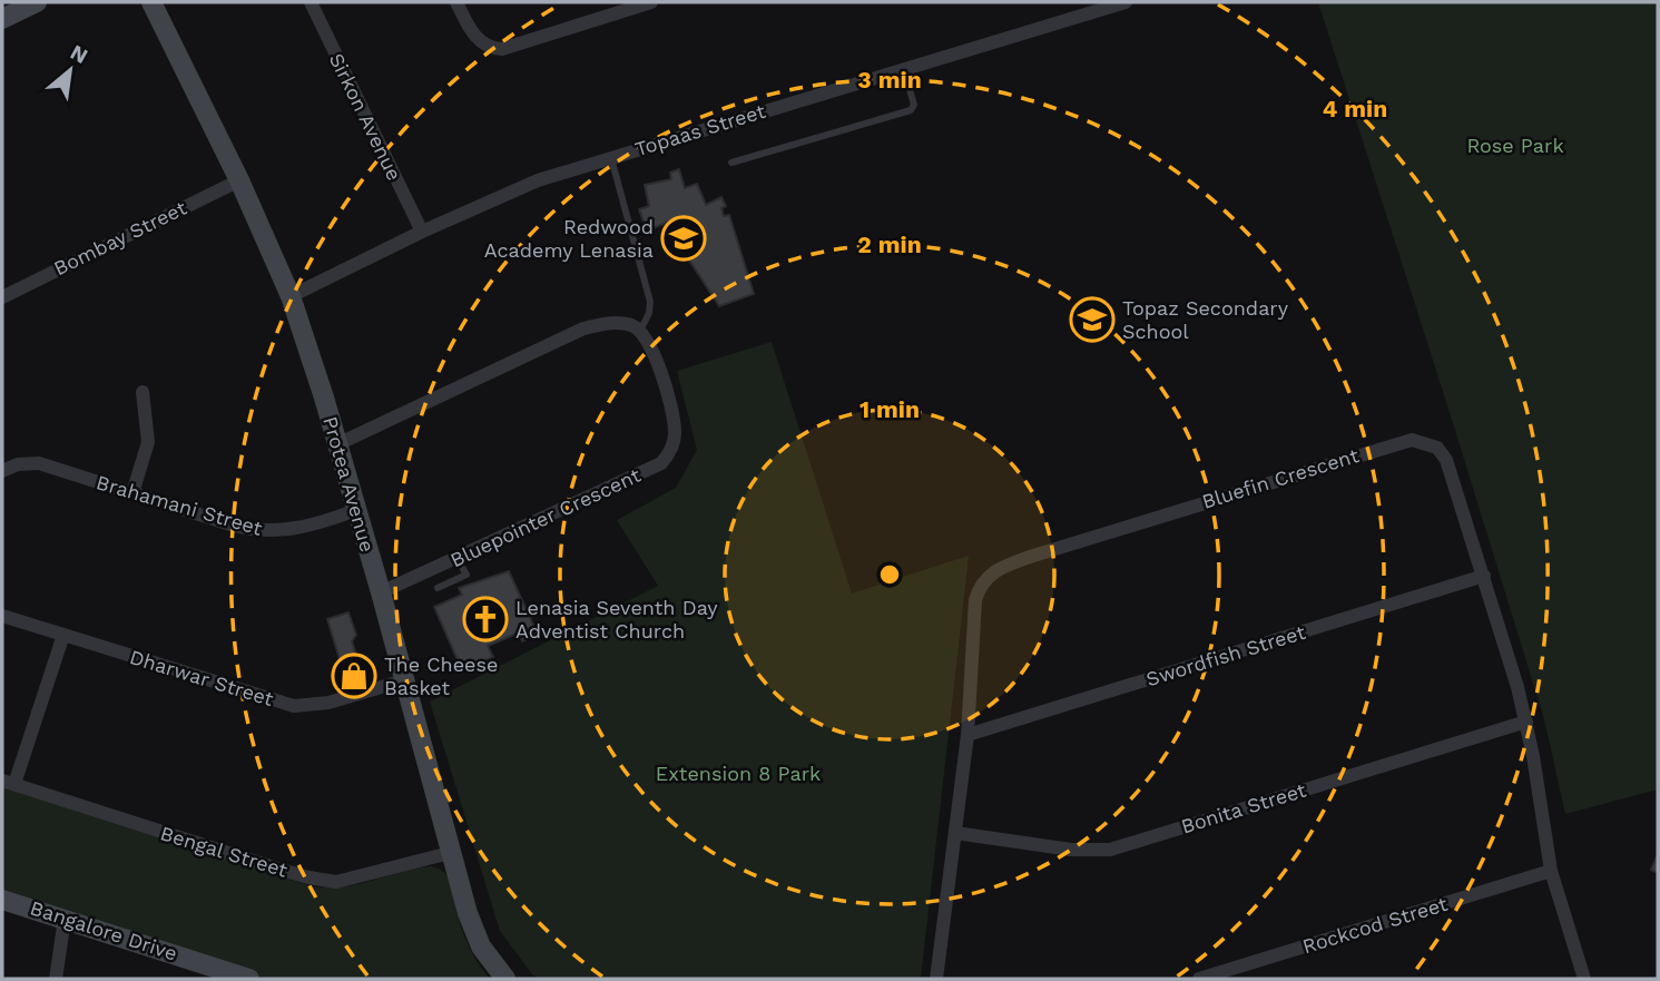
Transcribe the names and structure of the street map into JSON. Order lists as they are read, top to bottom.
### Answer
{
  "streets": {
    "street": [
      "Sirkon Avenue",
      "Topaas Street",
      "Bombay Street",
      "Bluefin Crescent",
      "Protea Avenue",
      "Brahamani Street",
      "Bluepointer Crescent",
      "Swordfish Street",
      "Dharwar Street",
      "Bonita Street",
      "Bengal Street",
      "Rockcod Street",
      "Bangalore Drive"
    ]
  },
  "crossings": [
    ["Sirkon Avenue", "Topaas Street"],
    ["Topaas Street", "Protea Avenue"],
    ["Bombay Street", "Protea Avenue"],
    ["Bluefin Crescent", "Swordfish Street"],
    ["Bluefin Crescent", "Bonita Street"],
    ["Bluefin Crescent", "Rockcod Street"],
    ["Protea Avenue", "Brahamani Street"],
    ["Protea Avenue", "Bluepointer Crescent"],
    ["Protea Avenue", "Dharwar Street"],
    ["Protea Avenue", "Bengal Street"]
  ],
  "parks": ["Rose Park", "Extension 8 Park"],
  "places": {
    "school or university": ["Redwood Academy Lenasia", "Topaz Secondary School"],
    "church": ["Lenasia Seventh Day Adventist Church"],
    "shop": ["The Cheese Basket"]
  },
  "north": "top right",
  "rings": [
    "3 min",
    "4 min",
    "2 min",
    "1 min"
  ]
}
